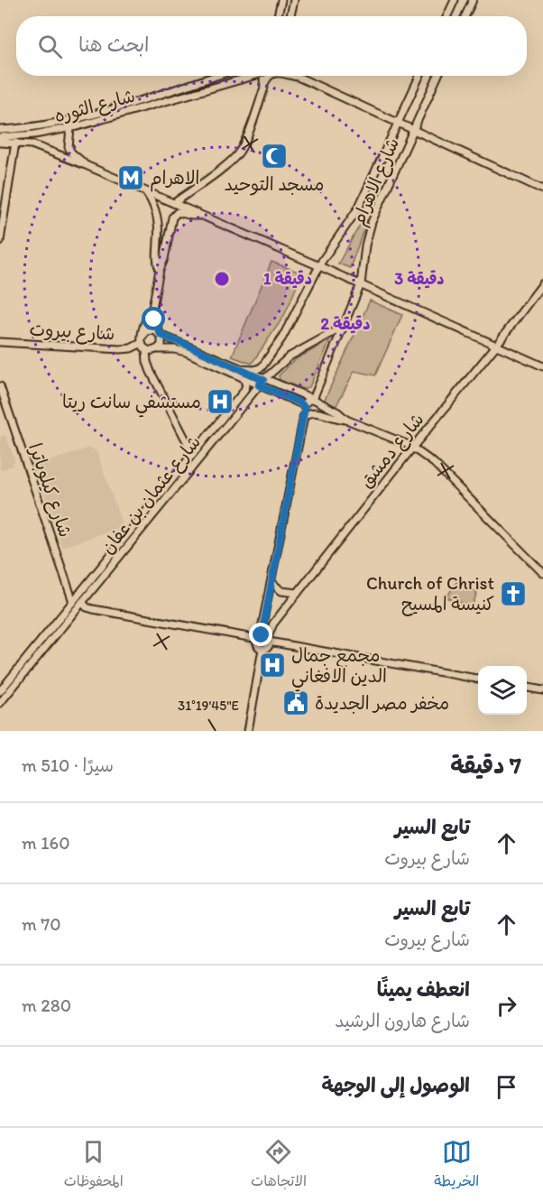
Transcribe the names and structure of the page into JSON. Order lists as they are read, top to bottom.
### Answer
{
  "streets": {
    "street": [
      "شارع الثوره",
      "شارع الاهرام",
      "شارع بيروت",
      "شارع دمشق",
      "شارع كيلوباترا",
      "شارع عثمان بن عفان"
    ]
  },
  "crossings": [
    ["شارع الاهرام", "شارع عثمان بن عفان"],
    ["شارع كيلوباترا", "شارع عثمان بن عفان"]
  ],
  "places": {
    "mosque": ["مسجد التوحيد"],
    "metro station": ["الاهرام"],
    "hospital": ["مستشفي سانت ريتا", "مجمع جمال الدين الافغاني"],
    "church": ["Church of Christ كنيسة المسيح"],
    "public building": ["مخفر مصر الجديدة"]
  },
  "page": {
    "search": "ابحث هنا",
    "heading": ["7 دقيقة", "سيرًا · 510 m"],
    "list": [
      ["تابع السير", "شارع بيروت", "160 m"],
      ["تابع السير", "شارع بيروت", "70 m"],
      ["انعطف يمينًا", "شارع هارون الرشيد", "280 m"],
      "الوصول إلى الوجهة"
    ],
    "nav": ["الخريطة", "الاتجاهات", "المحفوظات"]
  },
  "coordinates": ["31°19'45\"E"],
  "rings": ["1 دقيقة", "3 دقيقة", "2 دقيقة"]
}
